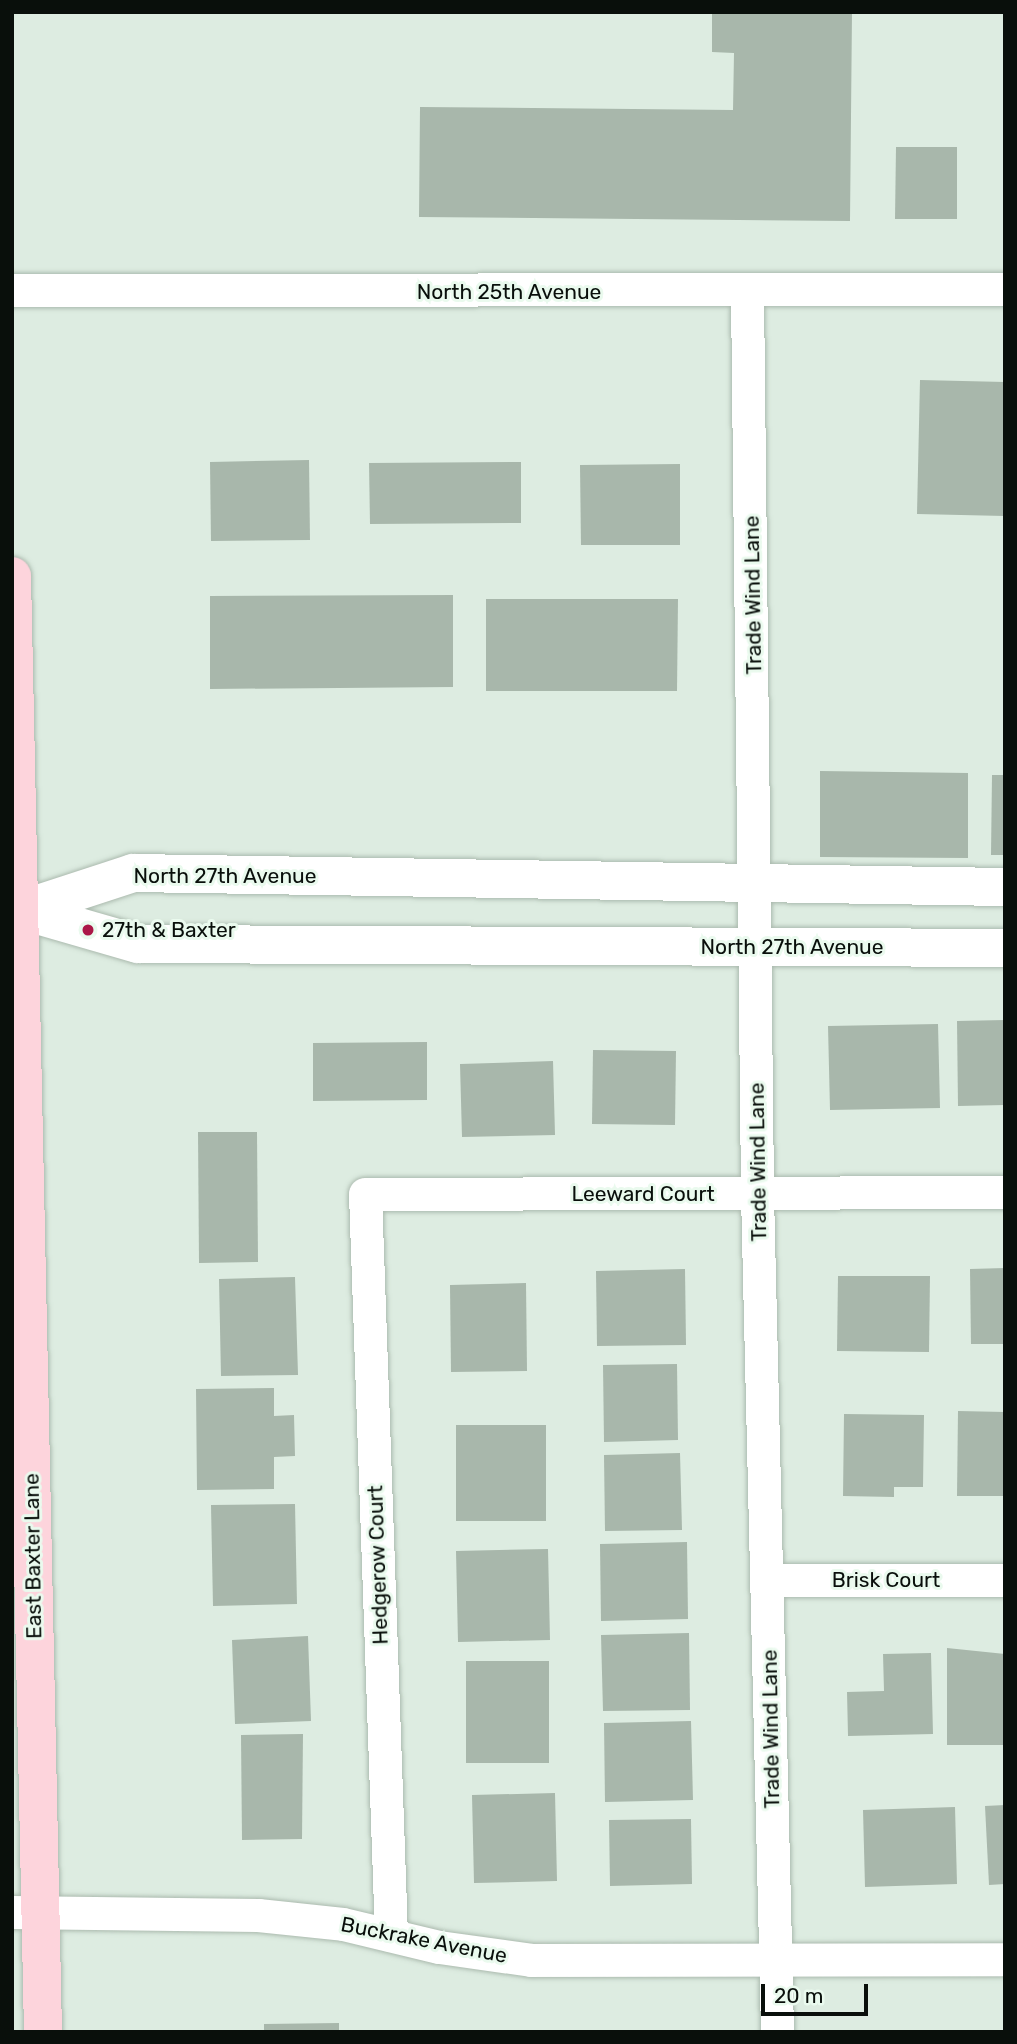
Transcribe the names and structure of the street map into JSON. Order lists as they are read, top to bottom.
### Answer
{
  "streets": {
    "main road": ["East Baxter Lane"],
    "street": [
      "North 25th Avenue",
      "Trade Wind Lane",
      "North 27th Avenue",
      "Leeward Court",
      "Hedgerow Court",
      "Brisk Court",
      "Buckrake Avenue"
    ]
  },
  "crossings": [
    ["North 25th Avenue", "Trade Wind Lane"],
    ["Trade Wind Lane", "North 27th Avenue"],
    ["Trade Wind Lane", "Leeward Court"],
    ["Trade Wind Lane", "Brisk Court"],
    ["Trade Wind Lane", "Buckrake Avenue"],
    ["North 27th Avenue", "East Baxter Lane"],
    ["Leeward Court", "Hedgerow Court"],
    ["East Baxter Lane", "Buckrake Avenue"],
    ["Hedgerow Court", "Buckrake Avenue"]
  ],
  "places": ["27th & Baxter"],
  "scale_bar": "20 m"
}
